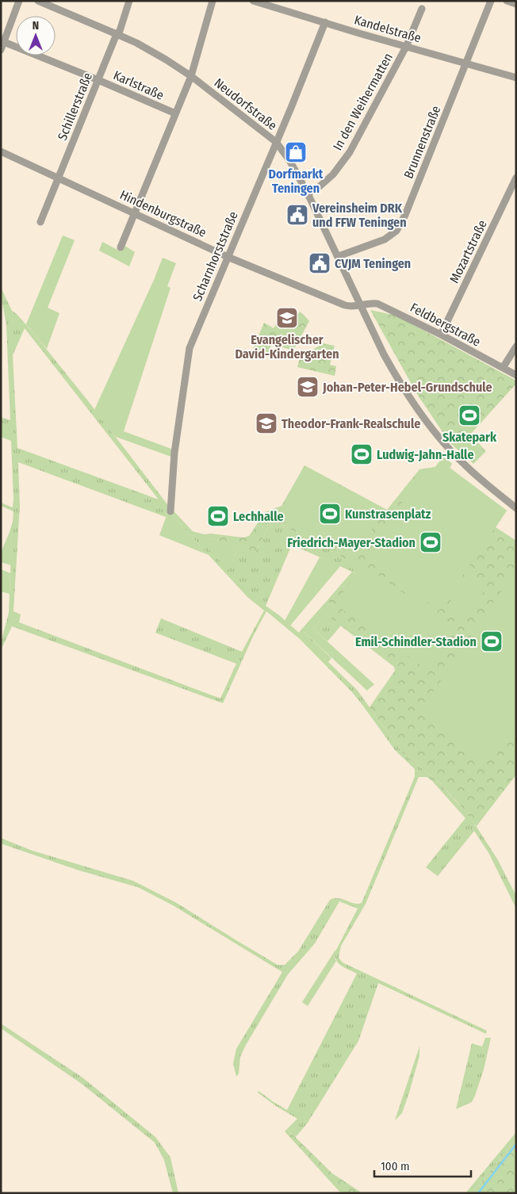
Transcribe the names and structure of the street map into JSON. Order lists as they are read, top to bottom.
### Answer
{
  "streets": {
    "street": [
      "Kandelstraße",
      "Karlstraße",
      "In den Weihermatten",
      "Neudorfstraße",
      "Schillerstraße",
      "Brunnenstraße",
      "Hindenburgstraße",
      "Mozartstraße",
      "Scharnhorststraße",
      "Feldbergstraße"
    ]
  },
  "crossings": [
    ["Kandelstraße", "In den Weihermatten"],
    ["Kandelstraße", "Brunnenstraße"],
    ["Kandelstraße", "Scharnhorststraße"],
    ["Karlstraße", "Schillerstraße"],
    ["In den Weihermatten", "Neudorfstraße"],
    ["Neudorfstraße", "Schillerstraße"],
    ["Neudorfstraße", "Brunnenstraße"],
    ["Neudorfstraße", "Hindenburgstraße"],
    ["Neudorfstraße", "Scharnhorststraße"],
    ["Neudorfstraße", "Feldbergstraße"],
    ["Schillerstraße", "Hindenburgstraße"],
    ["Hindenburgstraße", "Scharnhorststraße"],
    ["Hindenburgstraße", "Feldbergstraße"],
    ["Mozartstraße", "Feldbergstraße"]
  ],
  "places": {
    "shop": ["Dorfmarkt Teningen"],
    "public building": ["Vereinsheim DRK und FFW Teningen", "CVJM Teningen"],
    "school or university": ["Evangelischer David-Kindergarten", "Johan-Peter-Hebel-Grundschule", "Theodor-Frank-Realschule"],
    "sports": [
      "Skatepark",
      "Ludwig-Jahn-Halle",
      "Kunstrasenplatz",
      "Lechhalle",
      "Friedrich-Mayer-Stadion",
      "Emil-Schindler-Stadion"
    ]
  },
  "scale_bar": "100 m",
  "north": "top"
}
